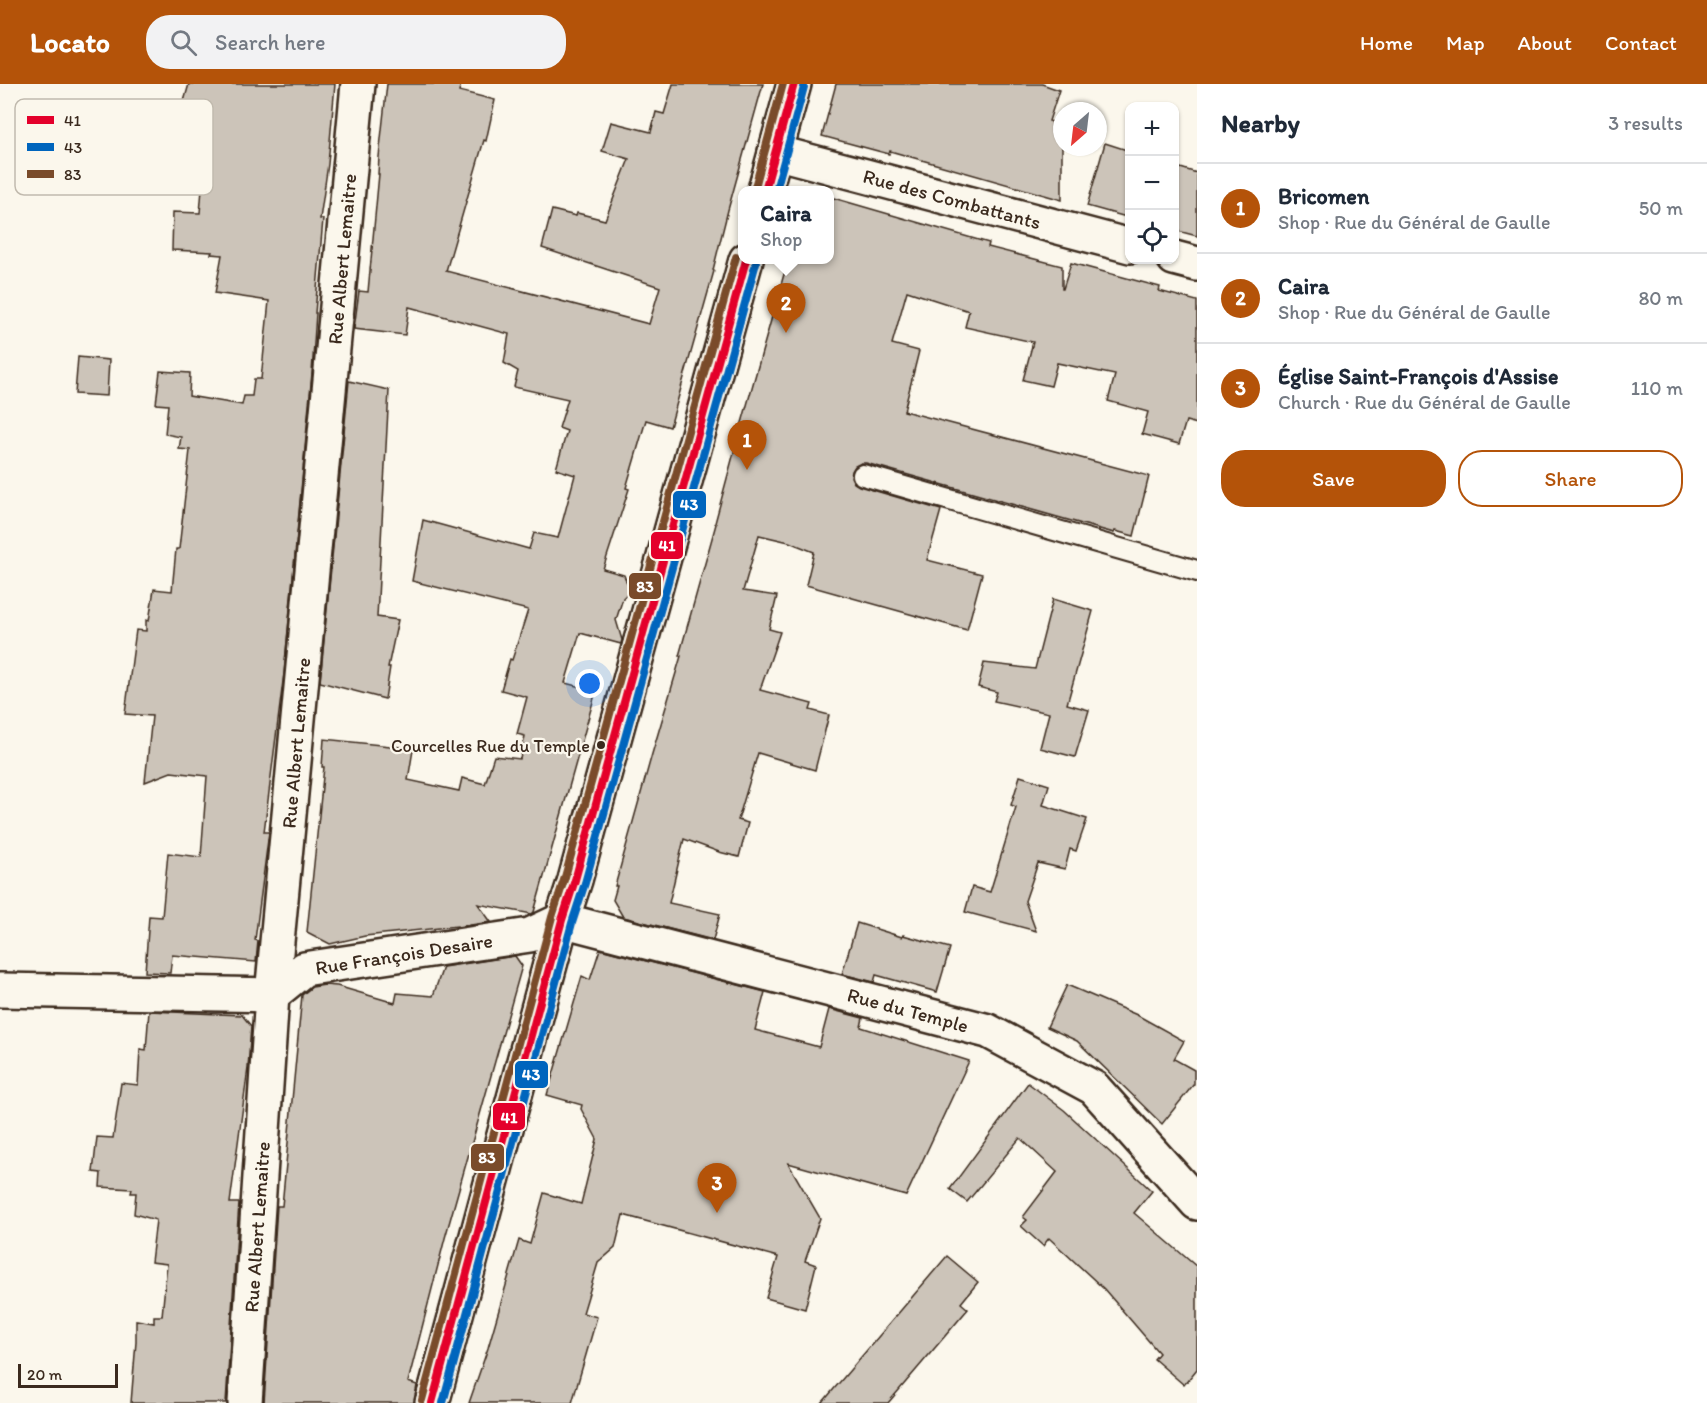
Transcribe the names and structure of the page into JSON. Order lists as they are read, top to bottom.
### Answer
{
  "streets": {
    "street": [
      "Rue des Combattants",
      "Rue Albert Lemaitre",
      "Rue François Desaire",
      "Rue du Temple"
    ]
  },
  "crossings": [
    ["Rue Albert Lemaitre", "Rue François Desaire"],
    ["Rue François Desaire", "Rue du Temple"]
  ],
  "places": ["Courcelles Rue du Temple"],
  "lines": ["transit line 41", "transit line 83", "transit line 43"],
  "legend": ["41", "43", "83"],
  "scale_bar": "20 m",
  "north": "bottom left",
  "page": {
    "header": "Locato",
    "search": "Search here",
    "nav": [
      "Home",
      "Map",
      "About",
      "Contact"
    ],
    "heading": ["Nearby", "3 results"],
    "map_buttons": ["+", "−"],
    "list": [
      {
        "mark": "1",
        "name": "Bricomen",
        "note": "Shop · Rue du Général de Gaulle",
        "value": "50 m"
      },
      {
        "mark": "2",
        "name": "Caira",
        "note": "Shop · Rue du Général de Gaulle",
        "value": "80 m"
      },
      {
        "mark": "3",
        "name": "Église Saint-François d'Assise",
        "note": "Church · Rue du Général de Gaulle",
        "value": "110 m"
      }
    ],
    "popup": ["Caira", "Shop"],
    "pins": ["2", "1", "3"],
    "buttons": ["Save", "Share"],
    "scale": "20 m"
  }
}
